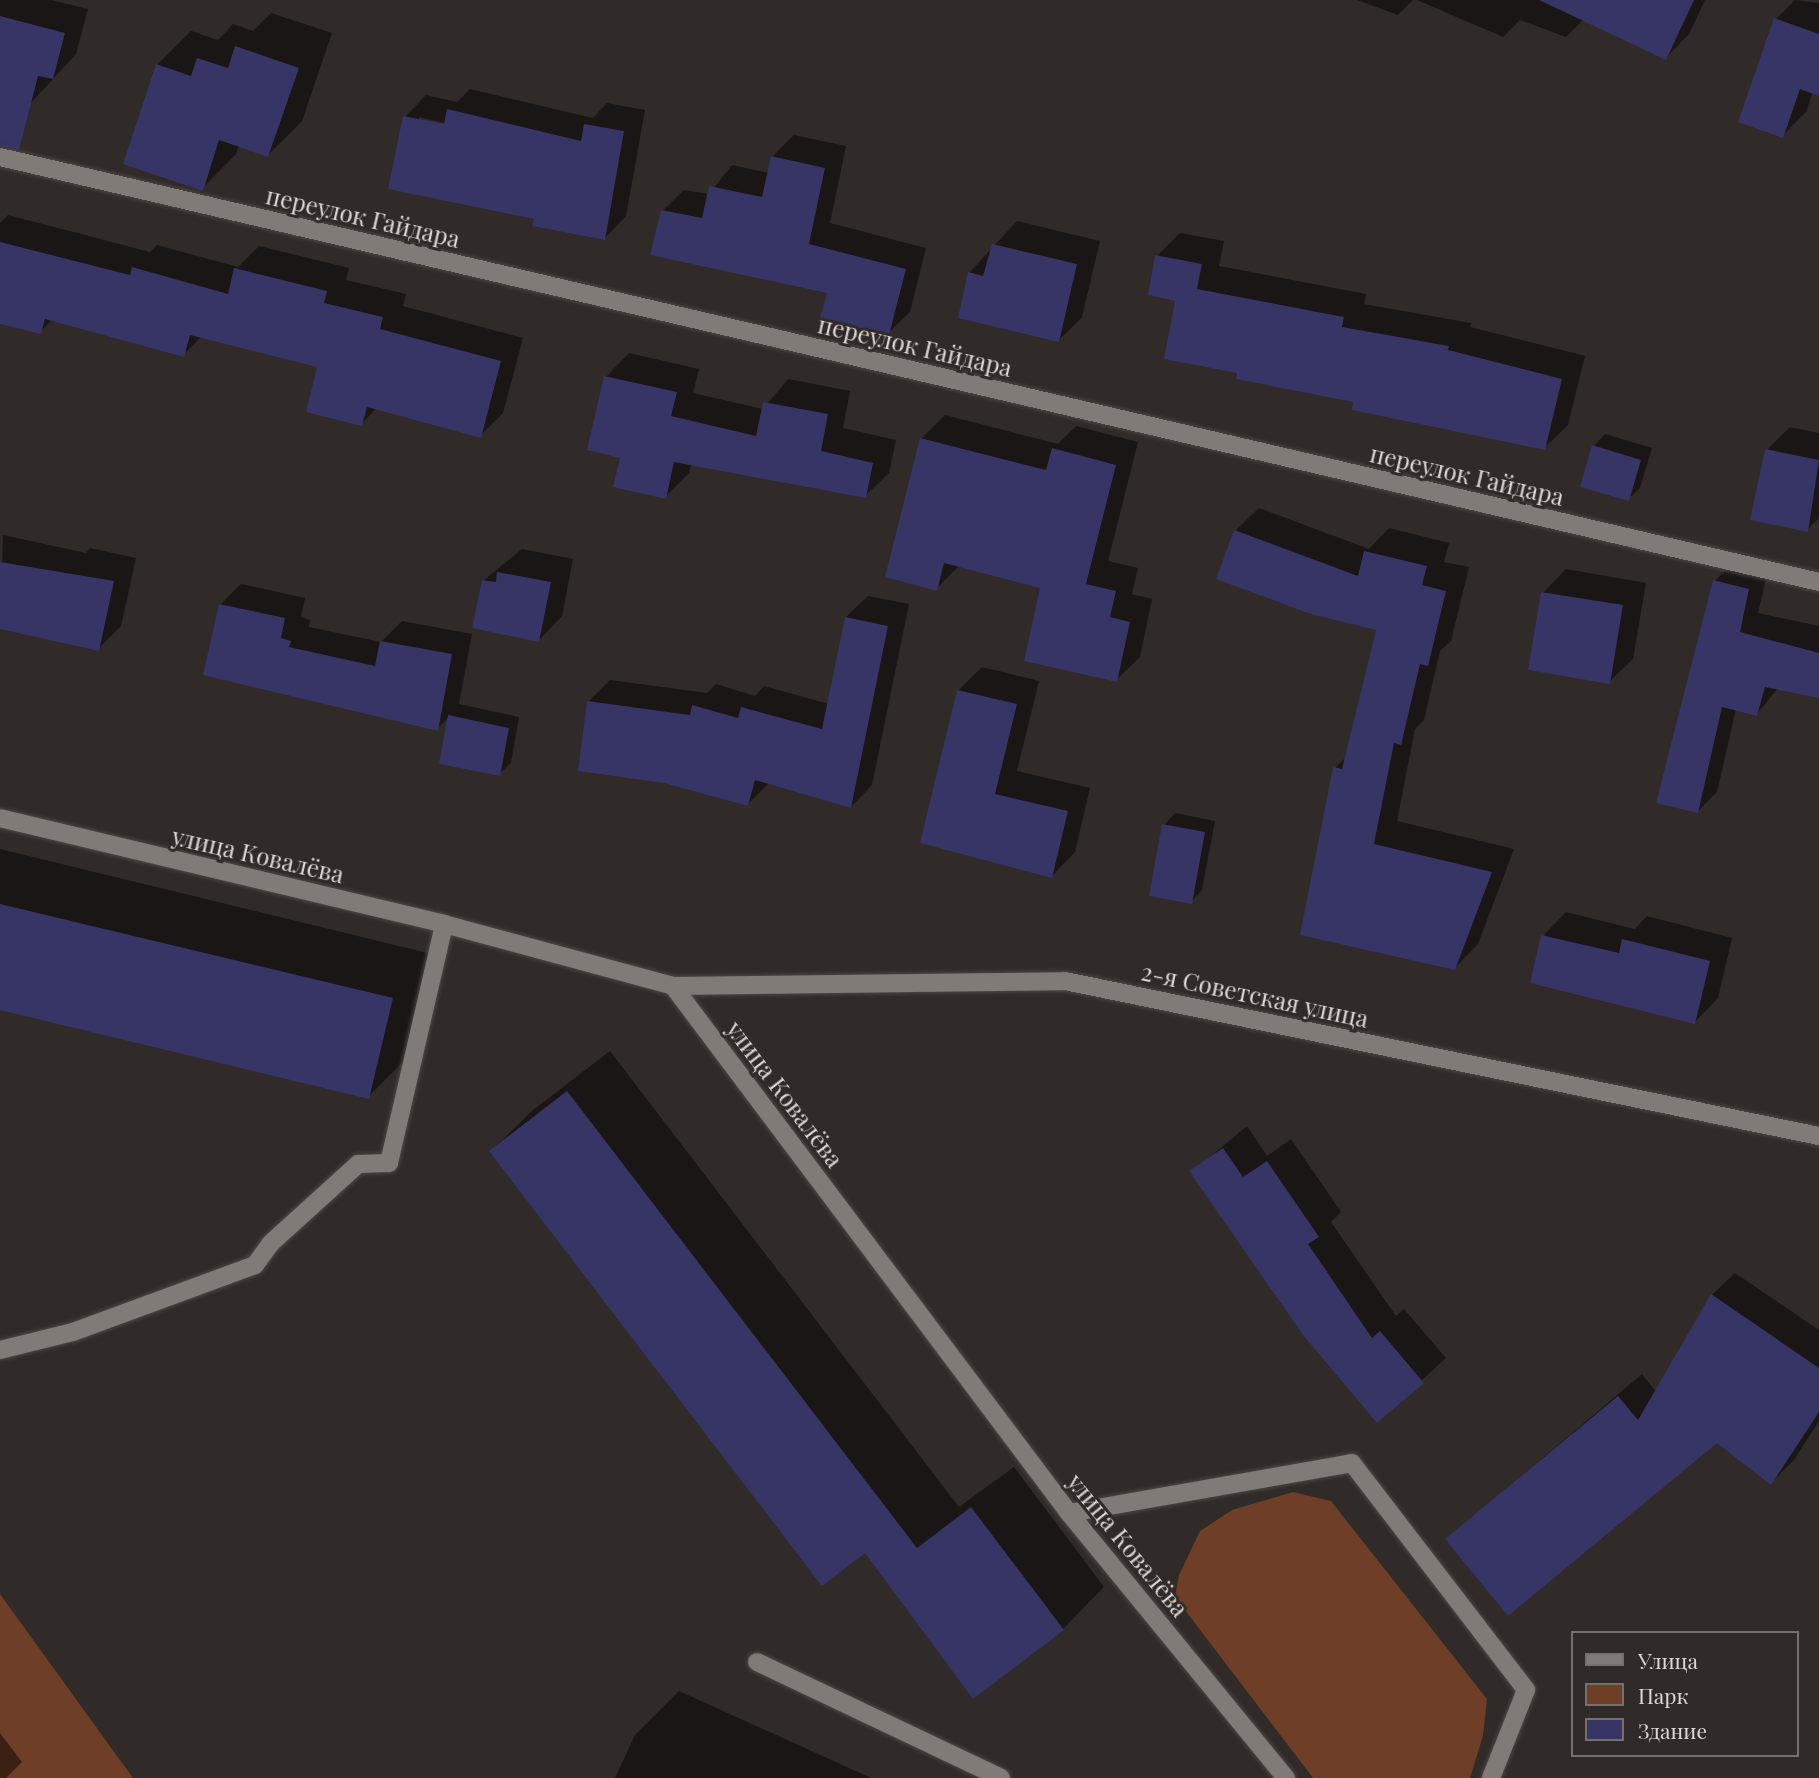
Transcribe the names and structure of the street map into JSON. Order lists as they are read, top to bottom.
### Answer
{
  "streets": {
    "street": ["переулок Гайдара", "улица Ковалёва", "2-я Советская улица"]
  },
  "crossings": [
    ["улица Ковалёва", "2-я Советская улица"]
  ],
  "legend": ["Улица", "Парк", "Здание"]
}
